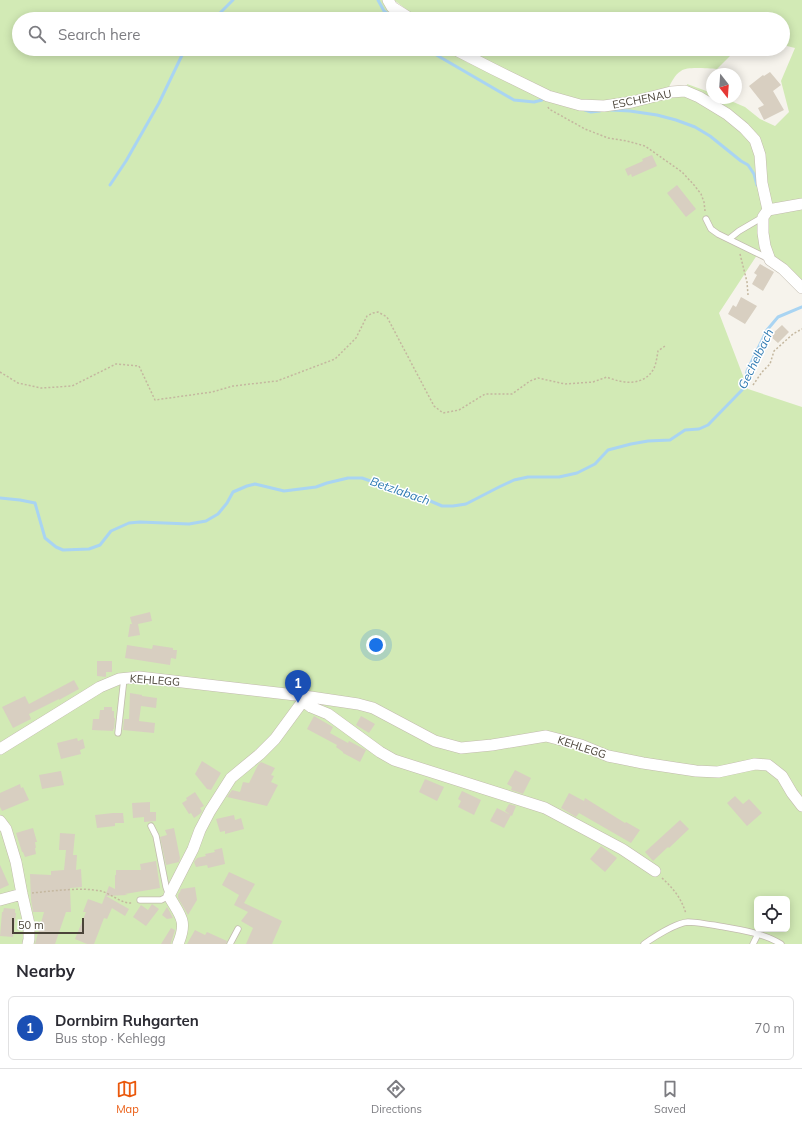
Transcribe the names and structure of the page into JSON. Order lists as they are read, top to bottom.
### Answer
{
  "streets": {
    "street": ["ESCHENAU", "KEHLEGG"]
  },
  "water": ["Gechelbach", "Betzlabach"],
  "scale_bar": "50 m",
  "north": "bottom",
  "page": {
    "search": "Search here",
    "pins": "1",
    "scale": "50 m",
    "heading": "Nearby",
    "list": [
      {
        "mark": "1",
        "name": "Dornbirn Ruhgarten",
        "note": "Bus stop · Kehlegg",
        "value": "70 m"
      }
    ],
    "nav": ["Map", "Directions", "Saved"]
  }
}
